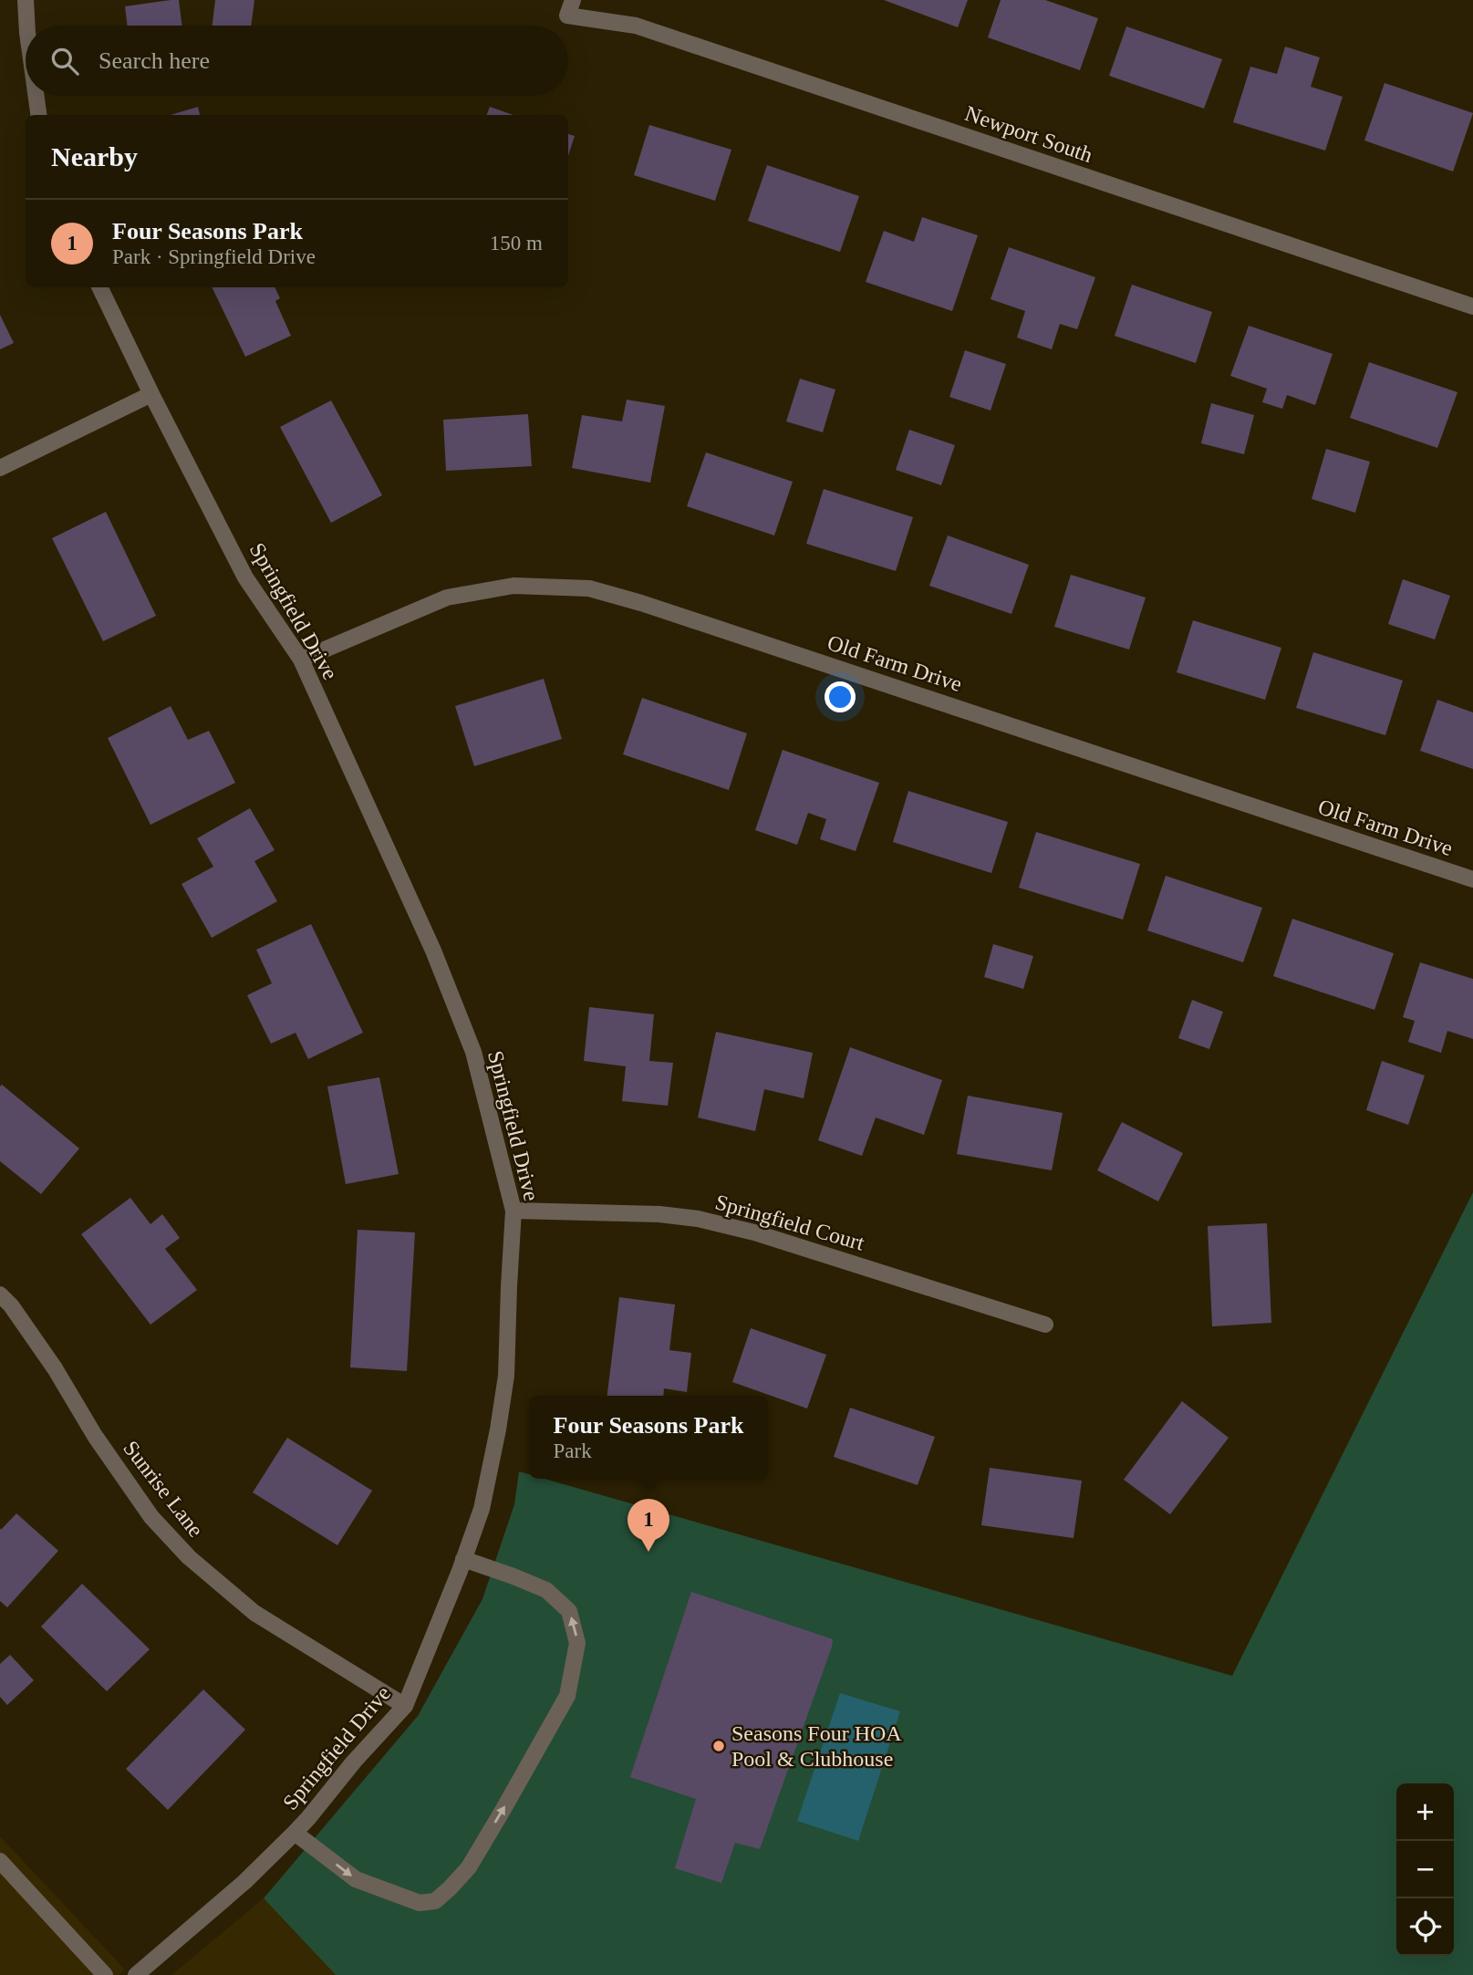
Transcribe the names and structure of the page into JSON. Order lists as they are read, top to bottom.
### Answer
{
  "streets": {
    "street": [
      "Newport South",
      "Springfield Drive",
      "Old Farm Drive",
      "Springfield Court",
      "Sunrise Lane"
    ]
  },
  "crossings": [
    ["Springfield Drive", "Old Farm Drive"],
    ["Springfield Drive", "Springfield Court"],
    ["Springfield Drive", "Sunrise Lane"]
  ],
  "places": ["Seasons Four HOA Pool & Clubhouse"],
  "page": {
    "search": "Search here",
    "heading": "Nearby",
    "list": [
      {
        "mark": "1",
        "name": "Four Seasons Park",
        "note": "Park · Springfield Drive",
        "value": "150 m"
      }
    ],
    "popup": ["Four Seasons Park", "Park"],
    "pins": "1",
    "map_buttons": ["+", "−"]
  }
}
